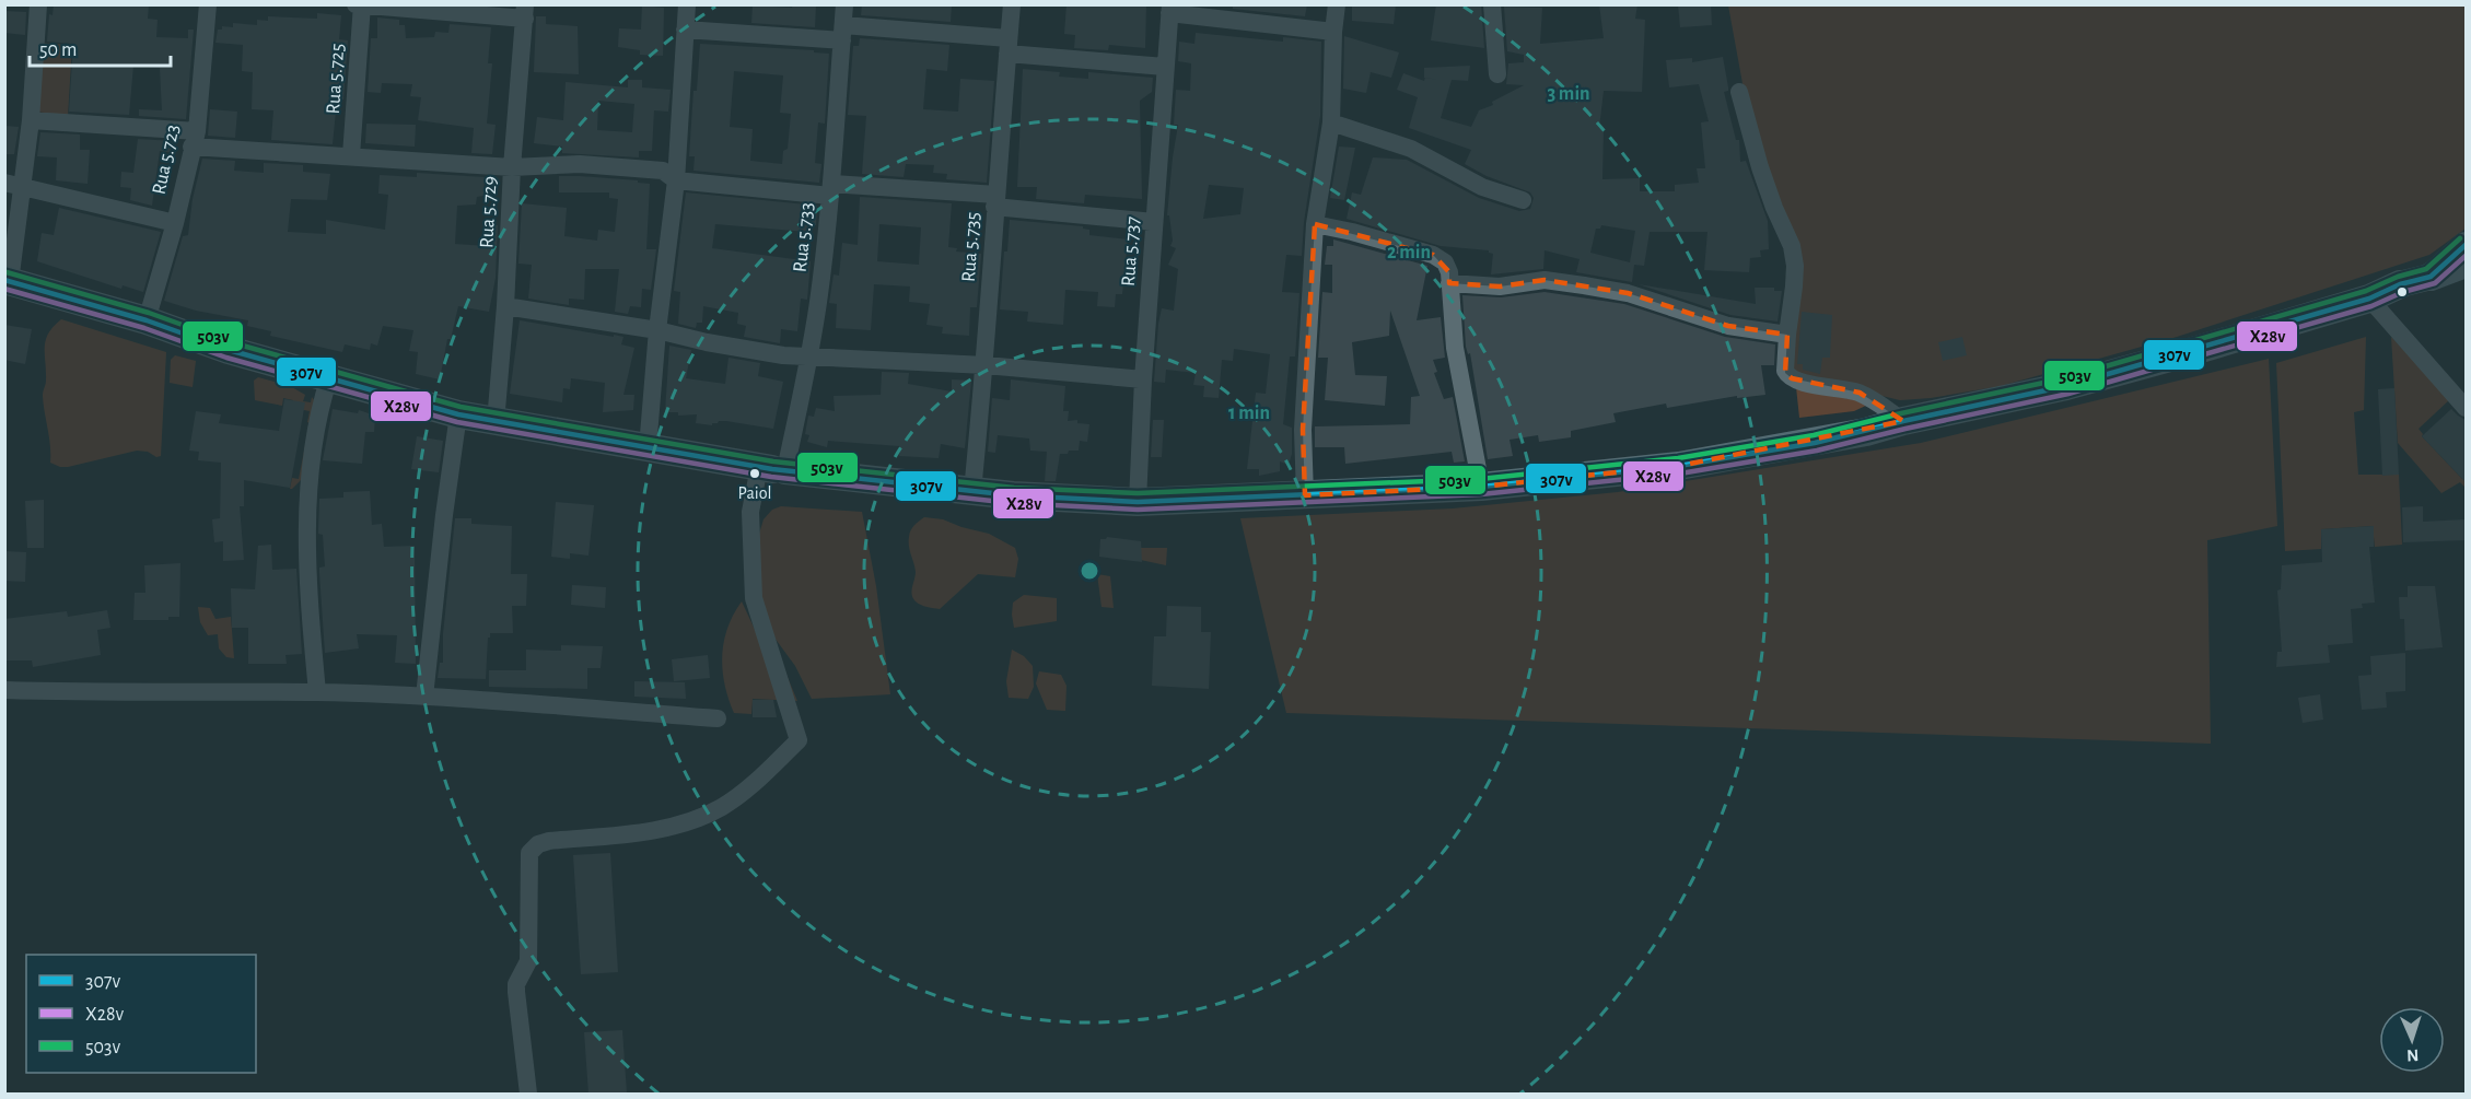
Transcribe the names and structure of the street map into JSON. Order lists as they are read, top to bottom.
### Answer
{
  "streets": {
    "street": [
      "Rua 5.725",
      "Rua 5.723",
      "Rua 5.729",
      "Rua 5.733",
      "Rua 5.735",
      "Rua 5.737"
    ]
  },
  "places": ["Paiol"],
  "lines": ["transit line 503v", "transit line 307v", "transit line X28v"],
  "legend": ["307v", "X28v", "503v"],
  "scale_bar": "50 m",
  "north": "bottom",
  "rings": ["3 min", "2 min", "1 min"]
}
